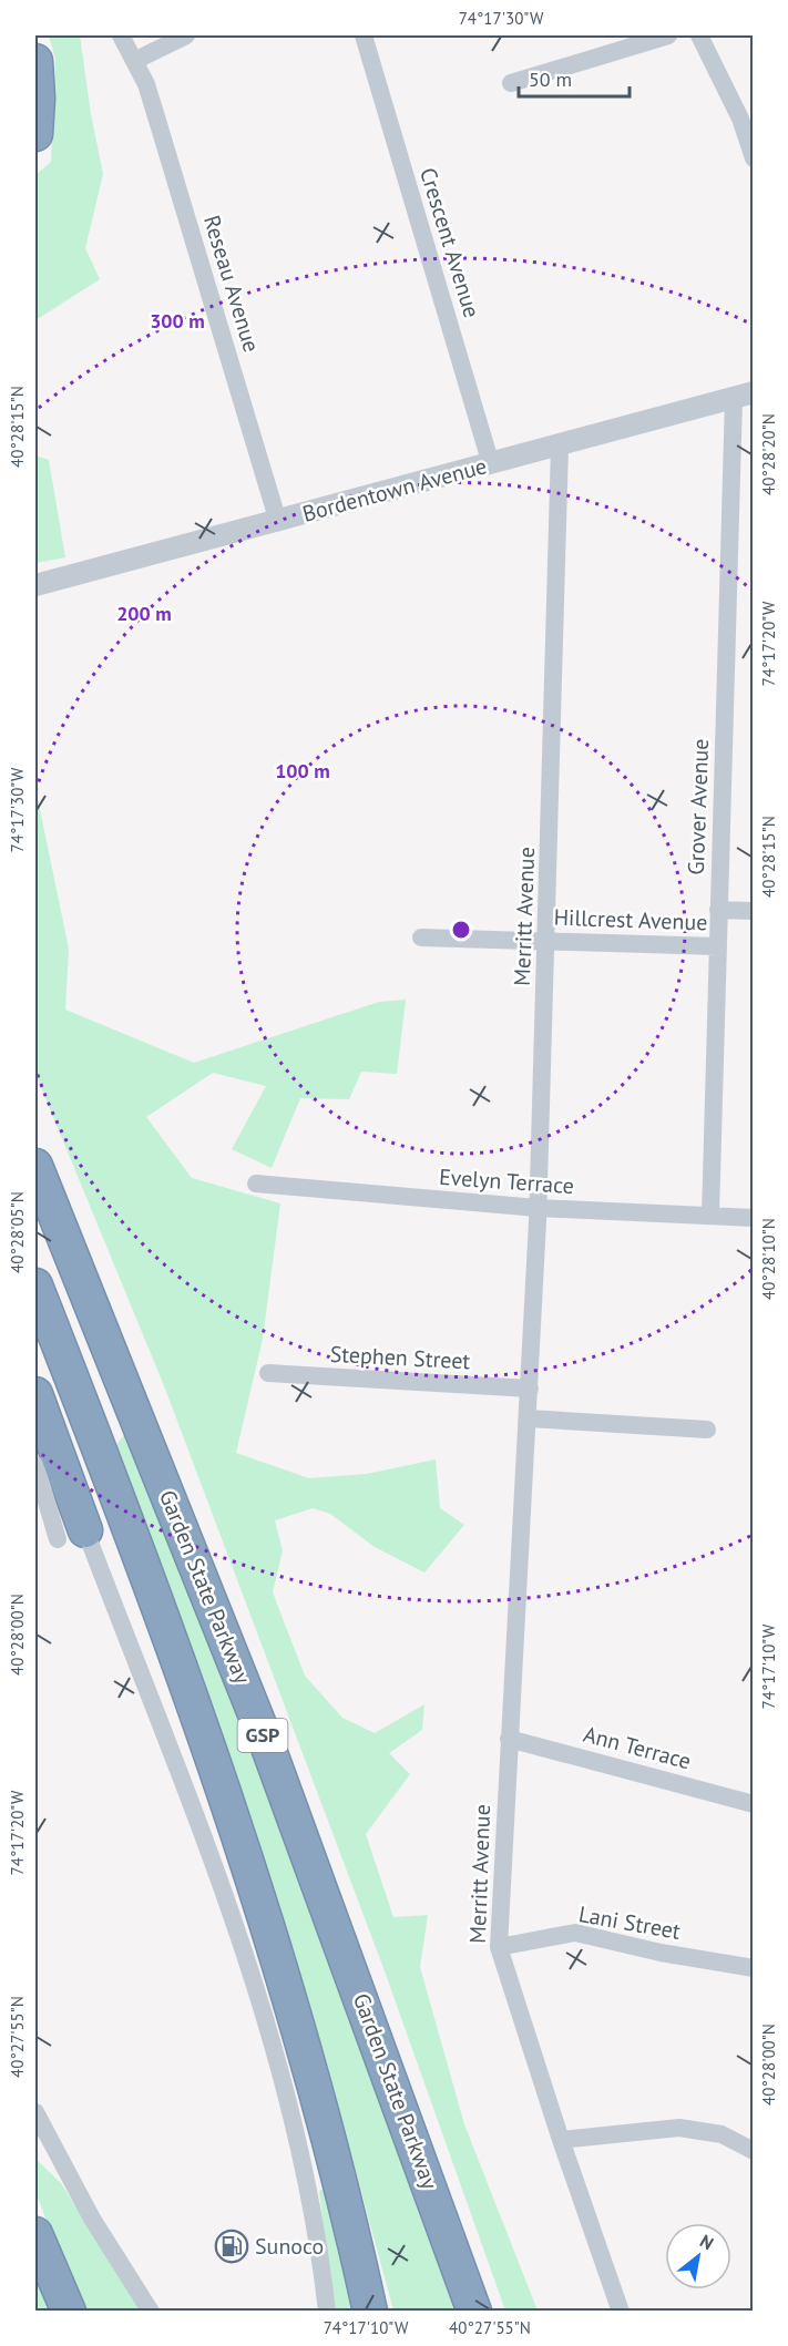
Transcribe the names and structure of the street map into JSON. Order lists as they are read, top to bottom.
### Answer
{
  "streets": {
    "highway": ["Garden State Parkway", "GSP"],
    "street": [
      "Crescent Avenue",
      "Reseau Avenue",
      "Bordentown Avenue",
      "Grover Avenue",
      "Merritt Avenue",
      "Hillcrest Avenue",
      "Evelyn Terrace",
      "Stephen Street",
      "Ann Terrace",
      "Lani Street"
    ]
  },
  "crossings": [
    ["Crescent Avenue", "Bordentown Avenue"],
    ["Reseau Avenue", "Bordentown Avenue"],
    ["Bordentown Avenue", "Grover Avenue"],
    ["Bordentown Avenue", "Merritt Avenue"],
    ["Grover Avenue", "Hillcrest Avenue"],
    ["Grover Avenue", "Evelyn Terrace"],
    ["Merritt Avenue", "Hillcrest Avenue"],
    ["Merritt Avenue", "Evelyn Terrace"],
    ["Merritt Avenue", "Stephen Street"],
    ["Merritt Avenue", "Ann Terrace"],
    ["Merritt Avenue", "Lani Street"]
  ],
  "places": {
    "fuel station": ["Sunoco"]
  },
  "scale_bar": "50 m",
  "north": "top right",
  "coordinates": [
    "74°17'30\"W",
    "40°28'15\"N",
    "40°28'20\"N",
    "74°17'20\"W",
    "40°28'05\"N",
    "40°28'10\"N",
    "40°28'00\"N",
    "74°17'10\"W",
    "40°27'55\"N"
  ],
  "rings": ["300 m", "200 m", "100 m"]
}
